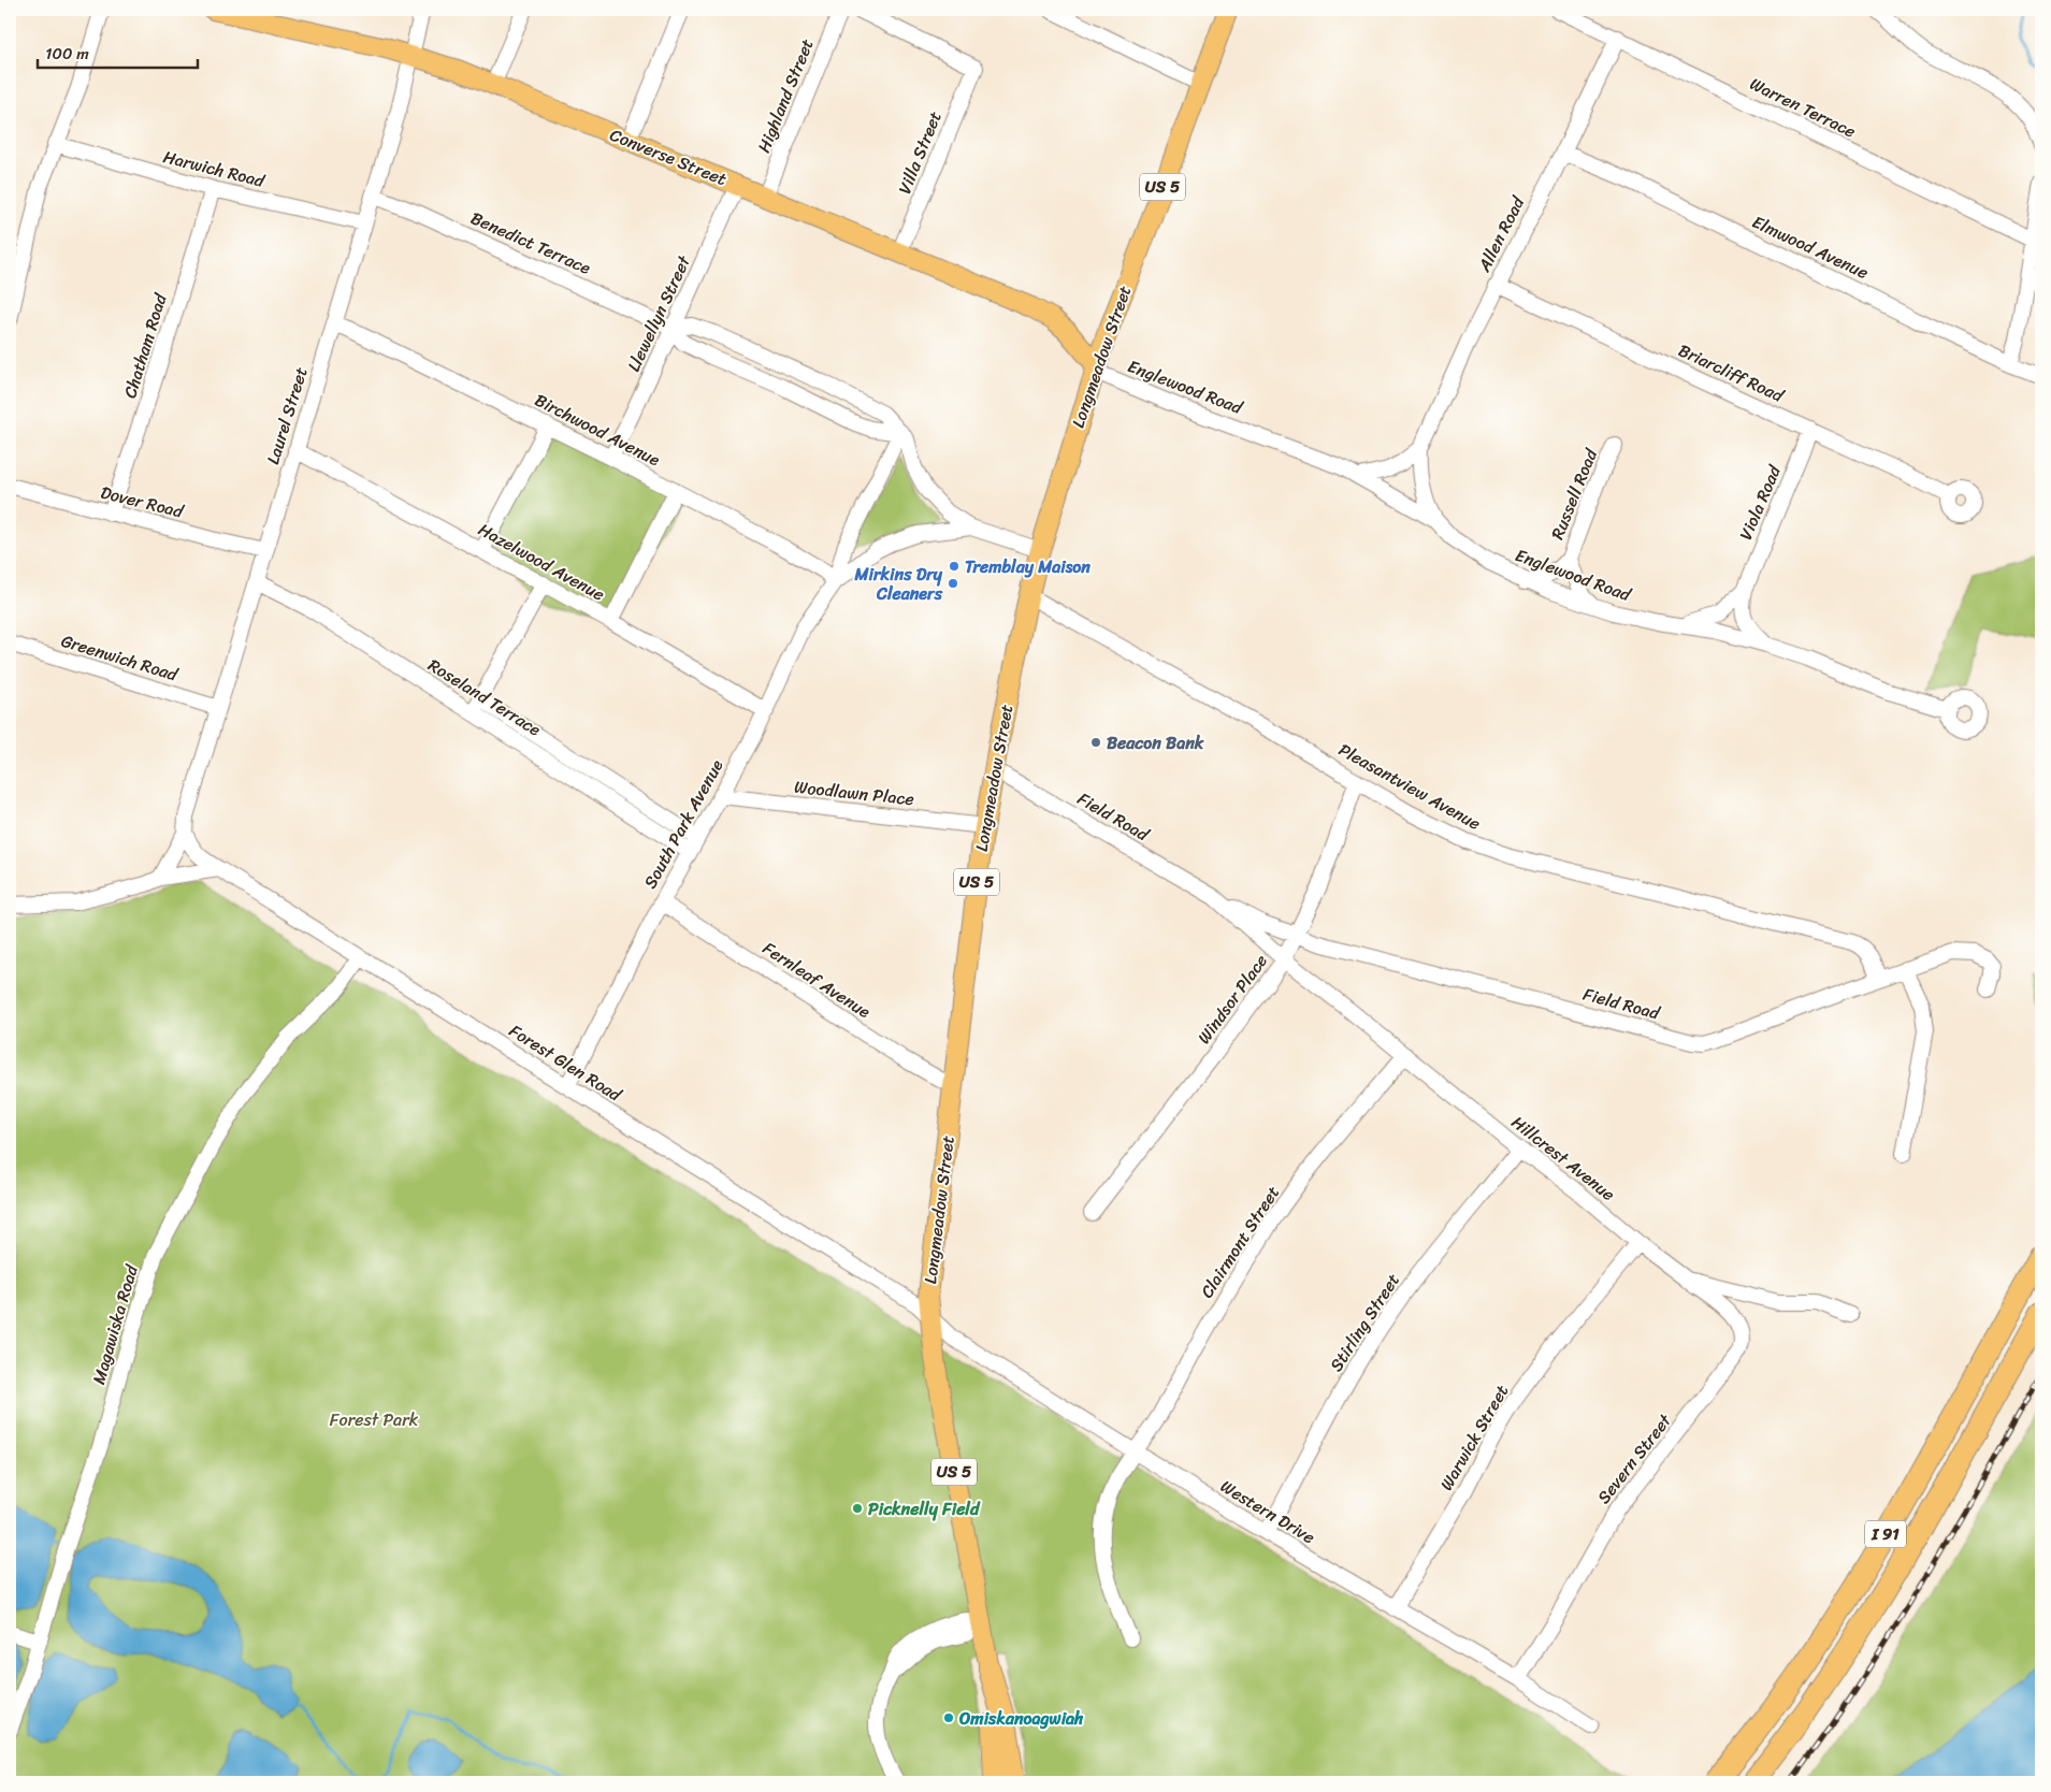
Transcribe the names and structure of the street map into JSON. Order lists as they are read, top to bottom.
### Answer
{
  "streets": {
    "highway": ["US 5", "I 91"],
    "main road": ["Converse Street", "Longmeadow Street"],
    "street": [
      "Highland Street",
      "Warren Terrace",
      "Villa Street",
      "Harwich Road",
      "Allen Road",
      "Benedict Terrace",
      "Elmwood Avenue",
      "Llewellyn Street",
      "Chatham Road",
      "Briarcliff Road",
      "Englewood Road",
      "Laurel Street",
      "Birchwood Avenue",
      "Russell Road",
      "Dover Road",
      "Viola Road",
      "Hazelwood Avenue",
      "Greenwich Road",
      "Roseland Terrace",
      "Pleasantview Avenue",
      "Woodlawn Place",
      "Field Road",
      "South Park Avenue",
      "Fernleaf Avenue",
      "Windsor Place",
      "Forest Glen Road",
      "Hillcrest Avenue",
      "Clairmont Street",
      "Stirling Street",
      "Magawiska Road",
      "Warwick Street",
      "Severn Street",
      "Western Drive"
    ]
  },
  "crossings": [
    ["Highland Street", "Converse Street"],
    ["Warren Terrace", "Allen Road"],
    ["Villa Street", "Converse Street"],
    ["Converse Street", "Llewellyn Street"],
    ["Converse Street", "Longmeadow Street"],
    ["Converse Street", "Englewood Road"],
    ["Converse Street", "Laurel Street"],
    ["Harwich Road", "Chatham Road"],
    ["Harwich Road", "Laurel Street"],
    ["US 5", "Longmeadow Street"],
    ["Allen Road", "Elmwood Avenue"],
    ["Allen Road", "Briarcliff Road"],
    ["Allen Road", "Englewood Road"],
    ["Benedict Terrace", "Llewellyn Street"],
    ["Benedict Terrace", "Laurel Street"],
    ["Benedict Terrace", "South Park Avenue"],
    ["Llewellyn Street", "Birchwood Avenue"],
    ["Chatham Road", "Dover Road"],
    ["Longmeadow Street", "Englewood Road"],
    ["Longmeadow Street", "Pleasantview Avenue"],
    ["Longmeadow Street", "Woodlawn Place"],
    ["Longmeadow Street", "Field Road"],
    ["Longmeadow Street", "South Park Avenue"],
    ["Longmeadow Street", "Fernleaf Avenue"],
    ["Longmeadow Street", "Forest Glen Road"],
    ["Longmeadow Street", "Western Drive"],
    ["Briarcliff Road", "Viola Road"],
    ["Englewood Road", "Russell Road"],
    ["Englewood Road", "Viola Road"],
    ["Laurel Street", "Birchwood Avenue"],
    ["Laurel Street", "Dover Road"],
    ["Laurel Street", "Hazelwood Avenue"],
    ["Laurel Street", "Greenwich Road"],
    ["Laurel Street", "Roseland Terrace"],
    ["Laurel Street", "Forest Glen Road"],
    ["Birchwood Avenue", "South Park Avenue"],
    ["Hazelwood Avenue", "South Park Avenue"],
    ["Roseland Terrace", "South Park Avenue"],
    ["Pleasantview Avenue", "Field Road"],
    ["Pleasantview Avenue", "Windsor Place"],
    ["Woodlawn Place", "South Park Avenue"],
    ["Field Road", "Windsor Place"],
    ["Field Road", "Hillcrest Avenue"],
    ["South Park Avenue", "Fernleaf Avenue"],
    ["South Park Avenue", "Forest Glen Road"],
    ["Windsor Place", "Hillcrest Avenue"],
    ["Forest Glen Road", "Magawiska Road"],
    ["Forest Glen Road", "Western Drive"],
    ["Hillcrest Avenue", "Clairmont Street"],
    ["Hillcrest Avenue", "Stirling Street"],
    ["Hillcrest Avenue", "Warwick Street"],
    ["Hillcrest Avenue", "Severn Street"],
    ["Clairmont Street", "Western Drive"],
    ["Stirling Street", "Western Drive"],
    ["Warwick Street", "Western Drive"],
    ["Severn Street", "Western Drive"]
  ],
  "parks": ["Forest Park"],
  "places": [
    "Tremblay Maison",
    "Mirkins Dry Cleaners",
    "Beacon Bank",
    "Picknelly Field",
    "Omiskanoagwiah"
  ],
  "scale_bar": "100 m"
}
